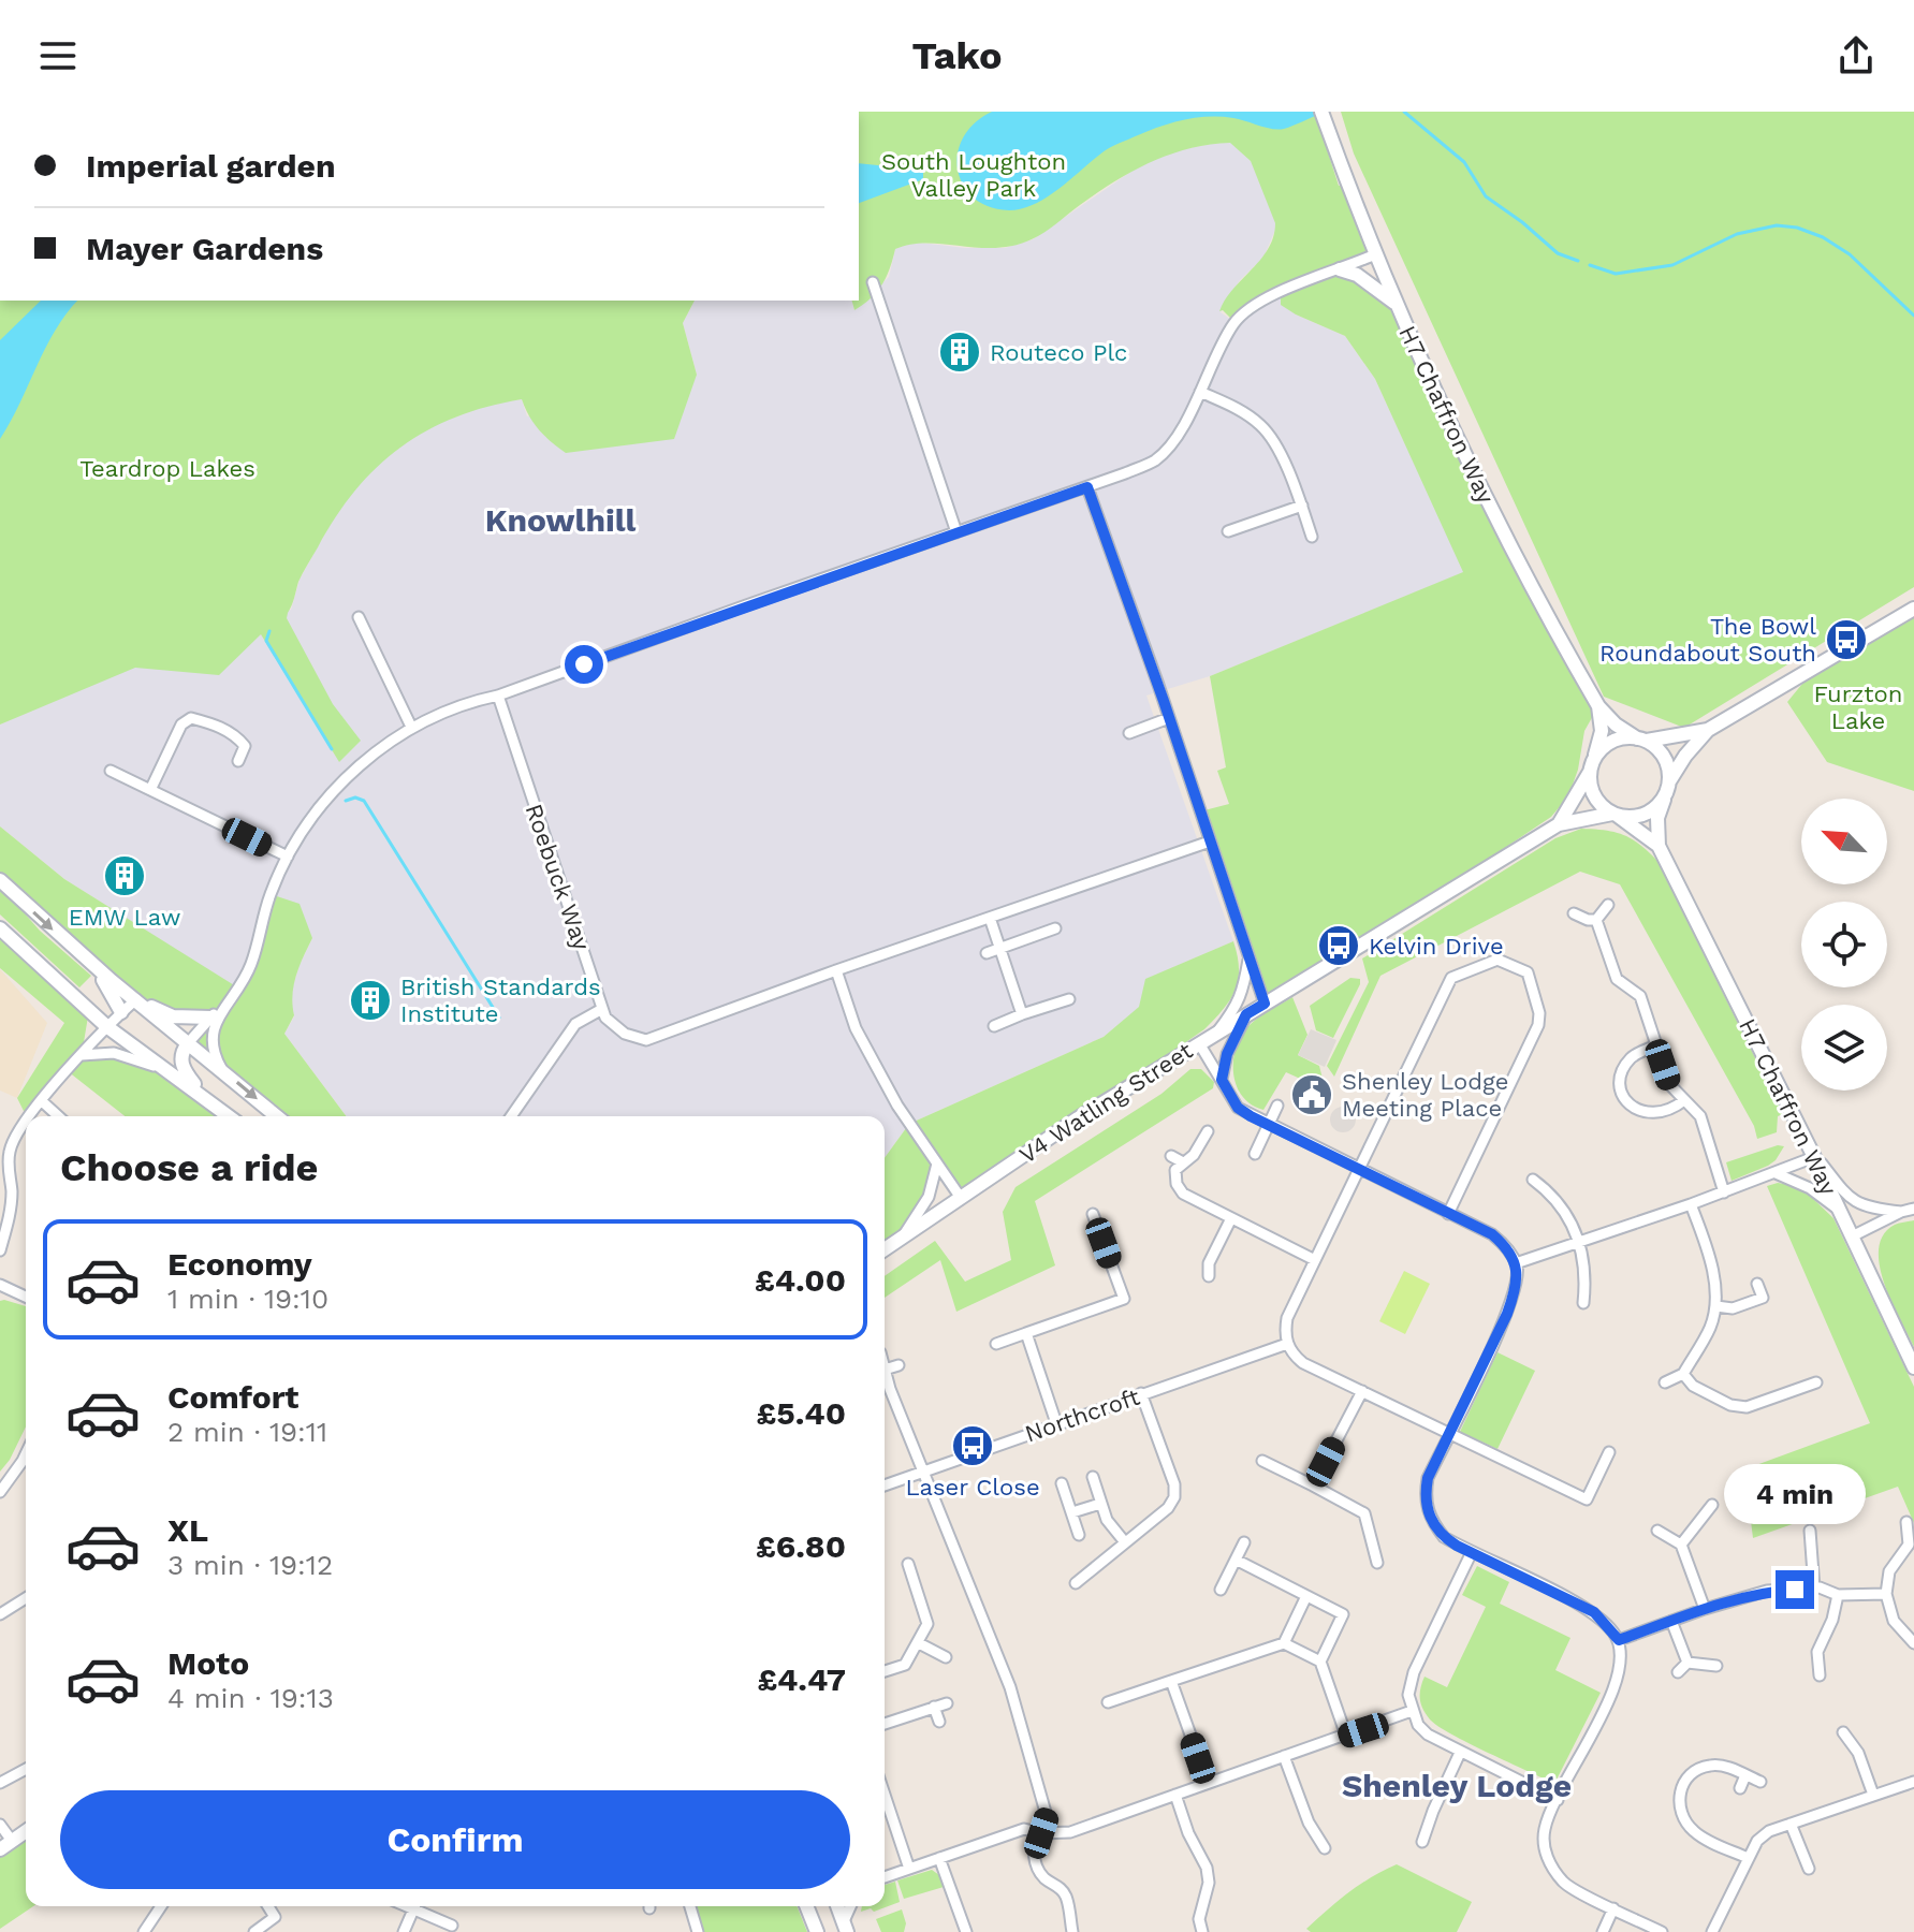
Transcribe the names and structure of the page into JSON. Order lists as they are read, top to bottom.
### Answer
{
  "streets": {
    "street": [
      "H7 Chaffron Way",
      "Roebuck Way",
      "V4 Watling Street",
      "Northcroft"
    ]
  },
  "crossings": [
    ["H7 Chaffron Way", "V4 Watling Street"]
  ],
  "districts": ["Knowlhill", "Shenley Lodge"],
  "parks": ["South Loughton Valley Park", "Teardrop Lakes", "Furzton Lake"],
  "places": {
    "building": ["Routeco Plc", "EMW Law", "British Standards Institute"],
    "bus stop": ["The Bowl Roundabout South", "Kelvin Drive", "Laser Close"],
    "public building": ["Shenley Lodge Meeting Place"]
  },
  "north": "top left",
  "page": {
    "header": "Tako",
    "banner": ["Imperial garden", "Mayer Gardens"],
    "heading": "Choose a ride",
    "list": [
      {
        "name": "Economy",
        "note": "1 min · 19:10",
        "value": "£4.00"
      },
      {
        "name": "Comfort",
        "note": "2 min · 19:11",
        "value": "£5.40"
      },
      {
        "name": "XL",
        "note": "3 min · 19:12",
        "value": "£6.80"
      },
      {
        "name": "Moto",
        "note": "4 min · 19:13",
        "value": "£4.47"
      }
    ],
    "bubble": "4 min",
    "buttons": "Confirm"
  }
}
